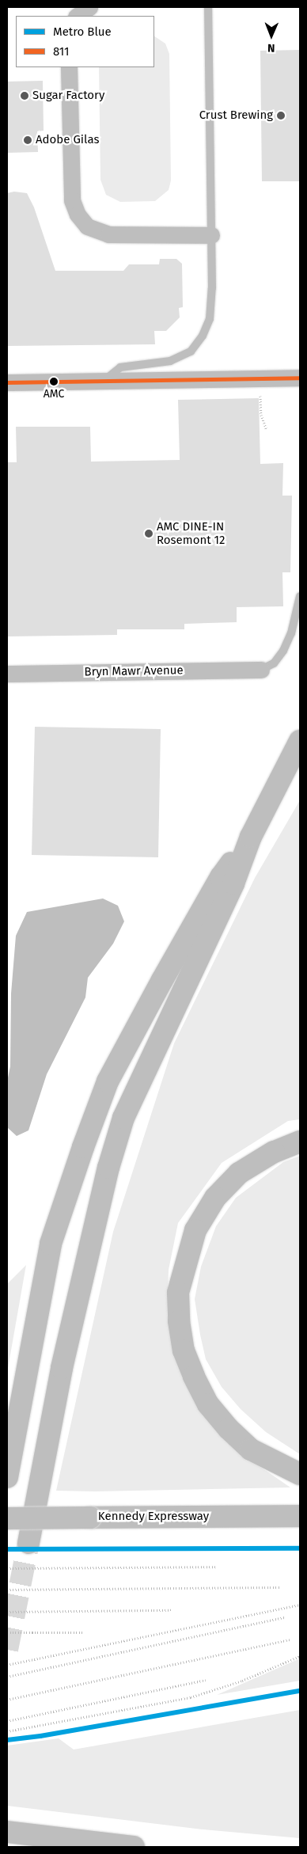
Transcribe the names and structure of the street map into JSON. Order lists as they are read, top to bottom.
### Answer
{
  "streets": {
    "highway": ["Kennedy Expressway"],
    "street": ["Bryn Mawr Avenue"]
  },
  "places": [
    "Sugar Factory",
    "Crust Brewing",
    "Adobe Gilas",
    "AMC",
    "AMC DINE-IN Rosemont 12"
  ],
  "lines": ["transit line 811", "metro line Blue"],
  "legend": ["Metro Blue", "811"],
  "north": "bottom"
}
